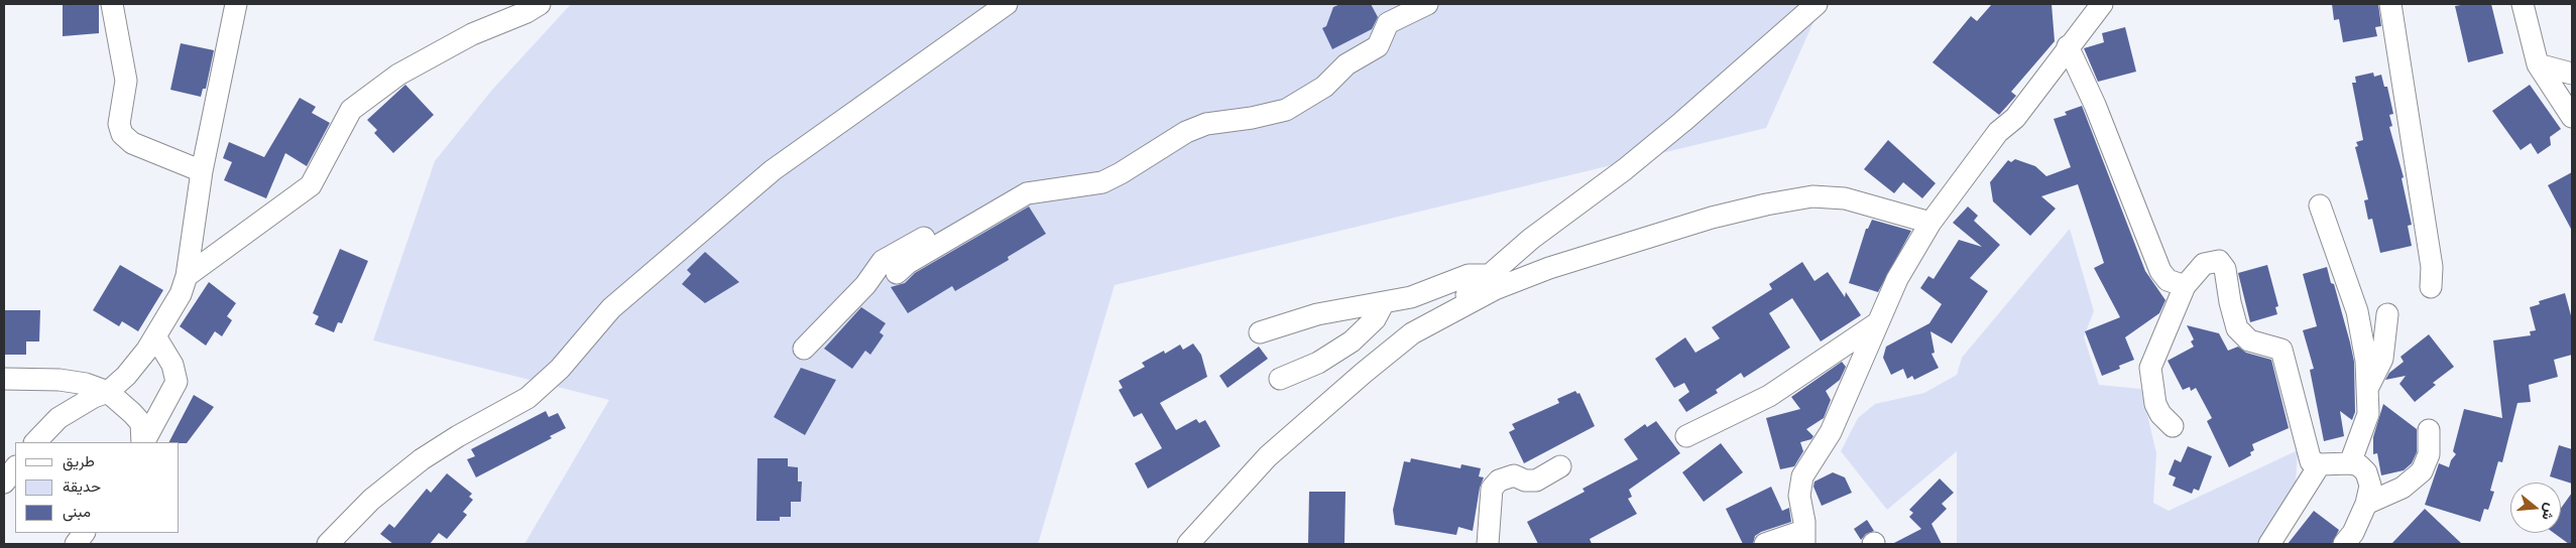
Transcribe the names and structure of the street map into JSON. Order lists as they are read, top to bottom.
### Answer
{
  "legend": ["طريق", "حديقة", "مبنى"],
  "north": "right"
}
